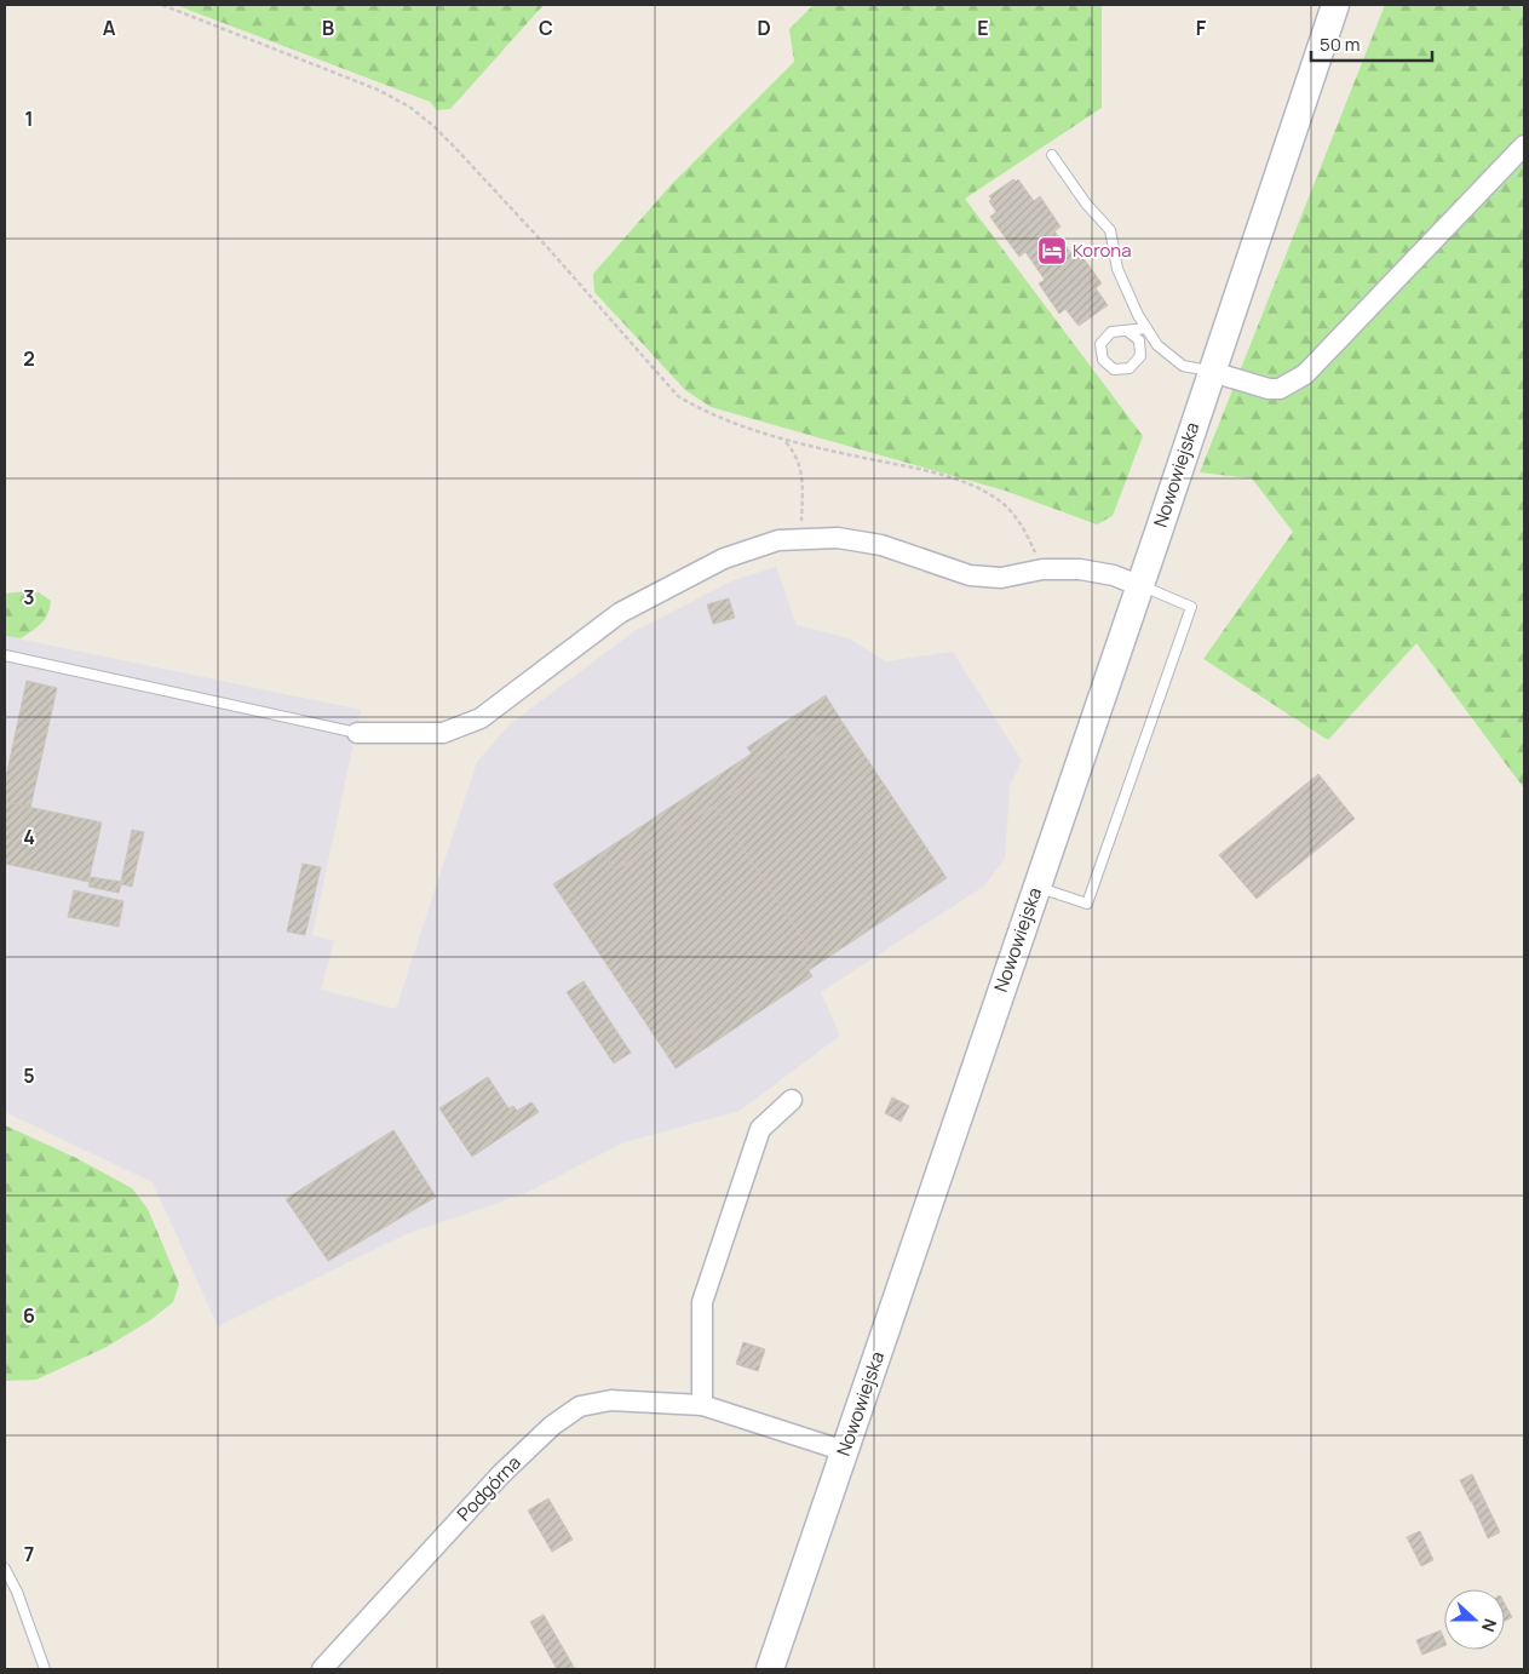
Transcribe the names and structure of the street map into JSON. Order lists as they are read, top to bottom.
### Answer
{
  "streets": {
    "main road": ["Nowowiejska"],
    "street": ["Podgórna"]
  },
  "crossings": [
    ["Nowowiejska", "Podgórna"]
  ],
  "places": {
    "hotel": ["Korona"]
  },
  "scale_bar": "50 m",
  "north": "right",
  "grid": {
    "columns": [
      "A",
      "B",
      "C",
      "D",
      "E",
      "F"
    ],
    "rows": [
      "1",
      "2",
      "3",
      "4",
      "5",
      "6",
      "7"
    ]
  }
}
